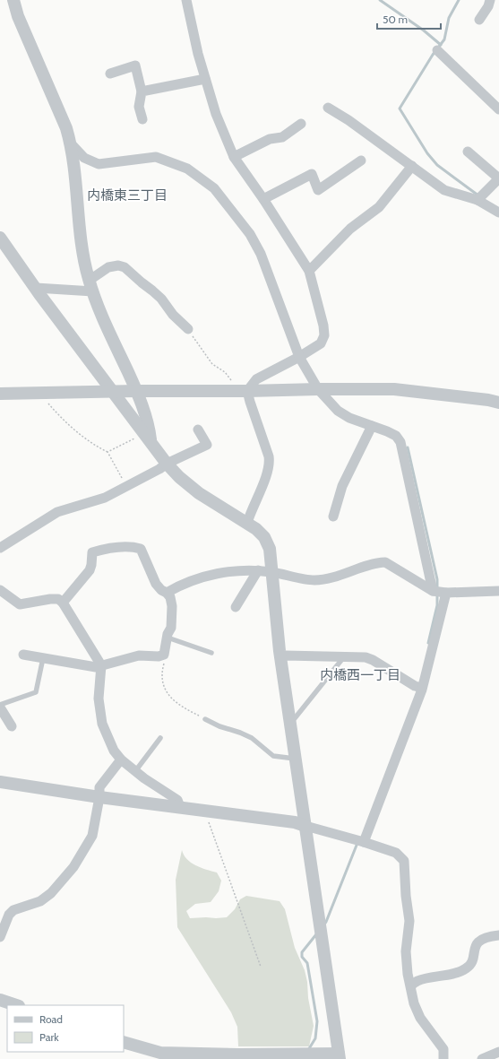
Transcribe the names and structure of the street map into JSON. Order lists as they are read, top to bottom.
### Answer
{
  "districts": ["内橋東三丁目", "内橋西一丁目"],
  "legend": ["Road", "Park"],
  "scale_bar": "50 m"
}
